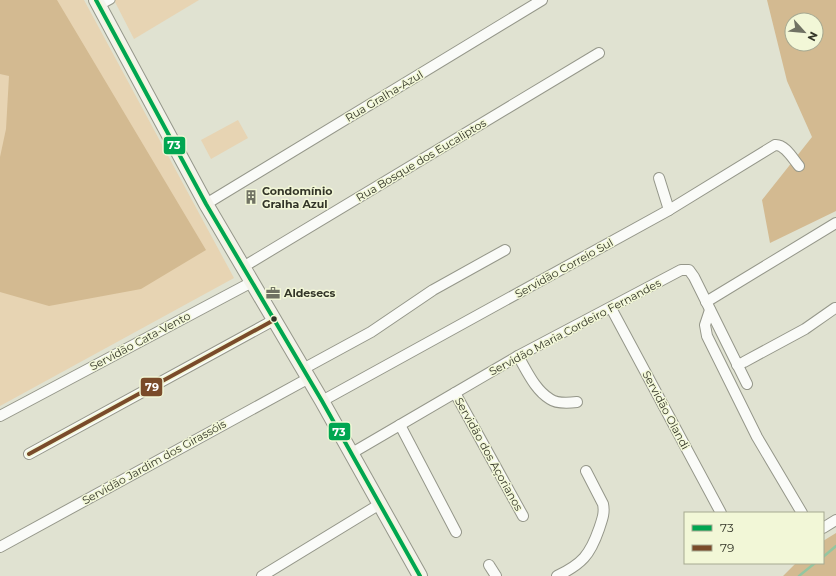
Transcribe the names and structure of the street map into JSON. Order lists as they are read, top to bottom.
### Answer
{
  "streets": {
    "street": [
      "Rua Gralha-Azul",
      "Rua Bosque dos Eucaliptos",
      "Servidão Correio Sul",
      "Servidão Maria Cordeiro Fernandes",
      "Servidão Cata-Vento",
      "Servidão Olandi",
      "Servidão dos Açorianos",
      "Servidão Jardim dos Girassóis"
    ]
  },
  "crossings": [
    ["Servidão Maria Cordeiro Fernandes", "Servidão Olandi"],
    ["Servidão Maria Cordeiro Fernandes", "Servidão dos Açorianos"]
  ],
  "places": {
    "building": ["Condomínio Gralha Azul"],
    "office": ["Aldesecs"]
  },
  "lines": ["transit line 73", "transit line 79"],
  "legend": ["73", "79"],
  "north": "bottom right"
}
